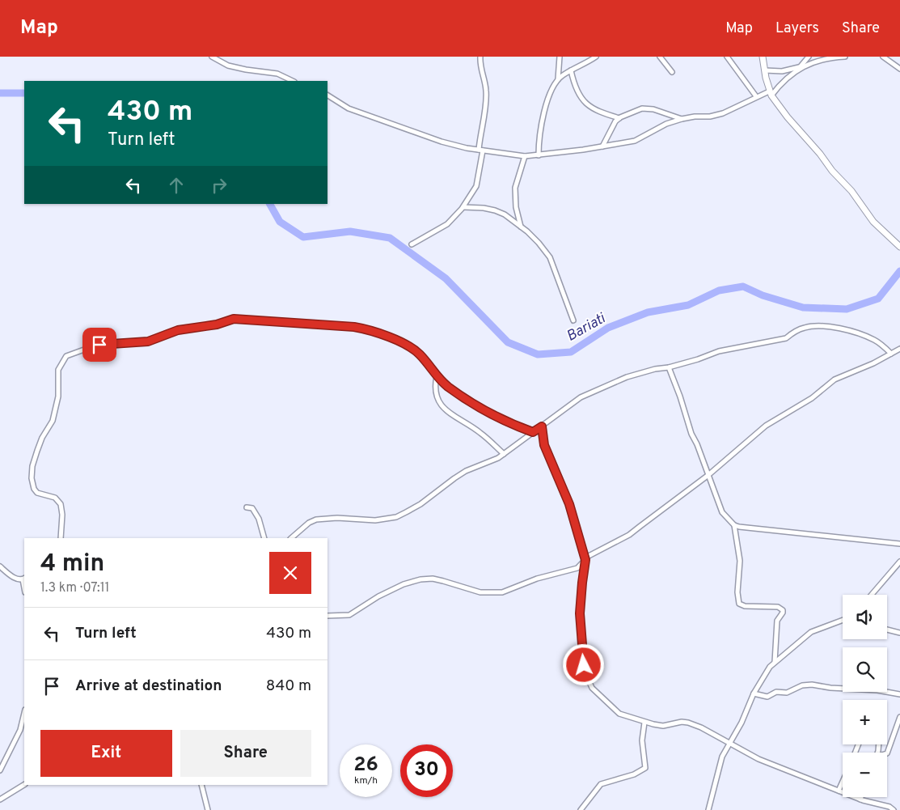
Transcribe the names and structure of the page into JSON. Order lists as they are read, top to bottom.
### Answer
{
  "water": ["Bariati"],
  "page": {
    "header": "Map",
    "nav": ["Map", "Layers", "Share"],
    "turn": ["430 m", "Turn left"],
    "heading": ["4 min", "1.3 km · 07:11"],
    "map_buttons": ["+", "−"],
    "list": [
      {
        "name": "Turn left",
        "value": "430 m"
      },
      {
        "name": "Arrive at destination",
        "value": "840 m"
      }
    ],
    "buttons": ["Exit", "Share"],
    "speed": "26 km/h",
    "limit": "30"
  }
}
